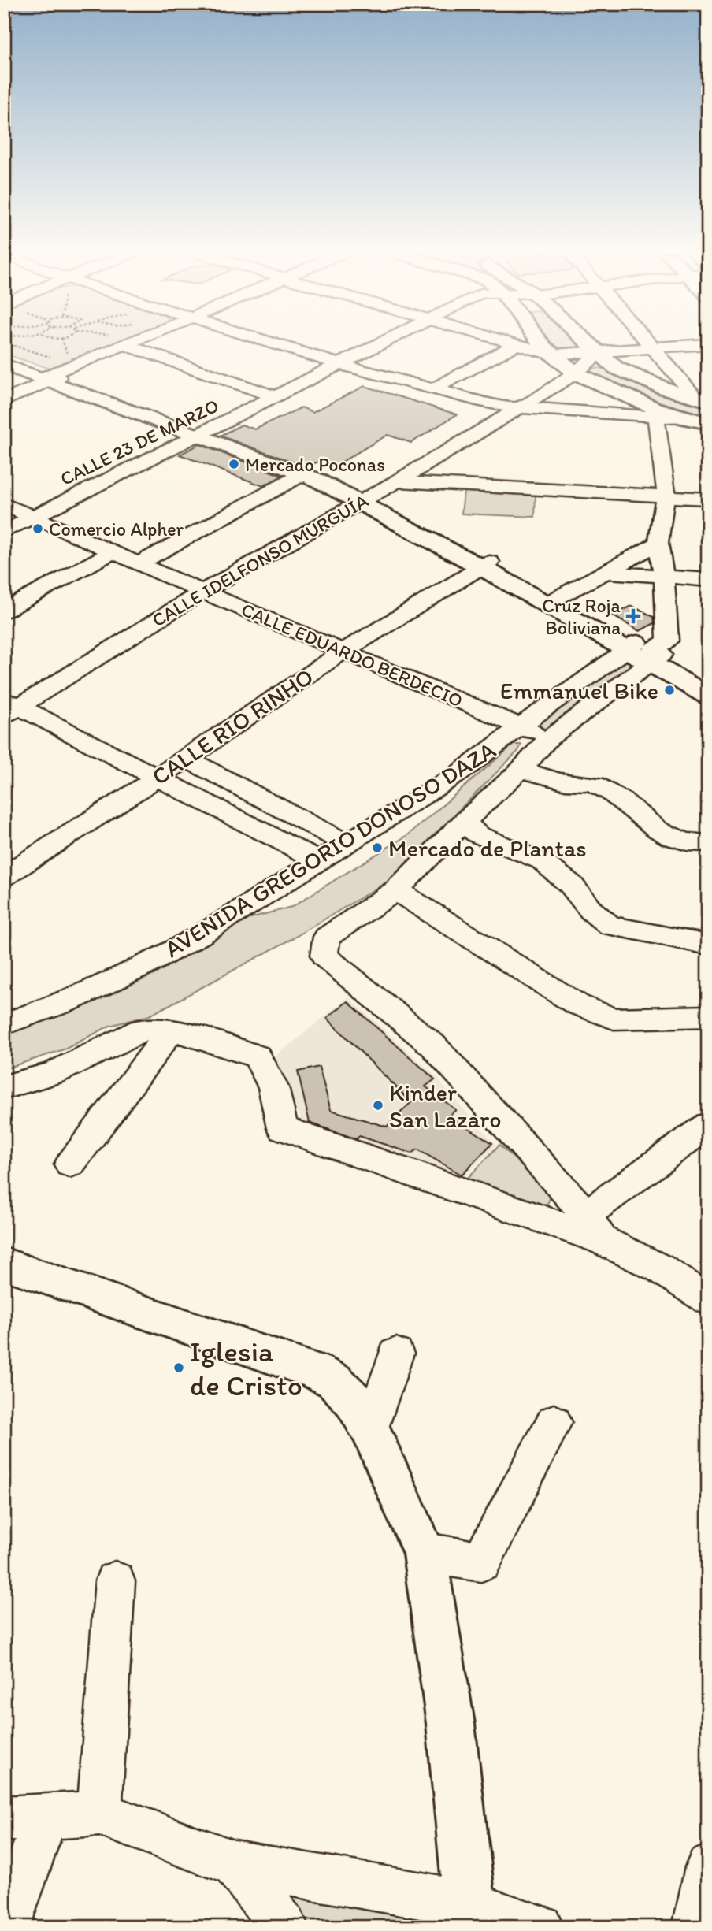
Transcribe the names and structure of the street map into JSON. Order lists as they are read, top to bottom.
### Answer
{
  "streets": {
    "street": [
      "CALLE 23 DE MARZO",
      "CALLE IDELFONSO MURGUÍA",
      "CALLE EDUARDO BERDECIO",
      "CALLE RIO RINHO",
      "AVENIDA GREGORIO DONOSO DAZA"
    ]
  },
  "crossings": [
    ["CALLE 23 DE MARZO", "CALLE EDUARDO BERDECIO"],
    ["CALLE IDELFONSO MURGUÍA", "CALLE EDUARDO BERDECIO"],
    ["CALLE EDUARDO BERDECIO", "CALLE RIO RINHO"],
    ["CALLE EDUARDO BERDECIO", "AVENIDA GREGORIO DONOSO DAZA"]
  ],
  "places": {
    "other": [
      "Mercado Poconas",
      "Comercio Alpher",
      "Emmanuel Bike",
      "Mercado de Plantas",
      "Kinder San Lazaro",
      "Iglesia de Cristo"
    ],
    "health": ["Cruz Roja Boliviana"]
  }
}
